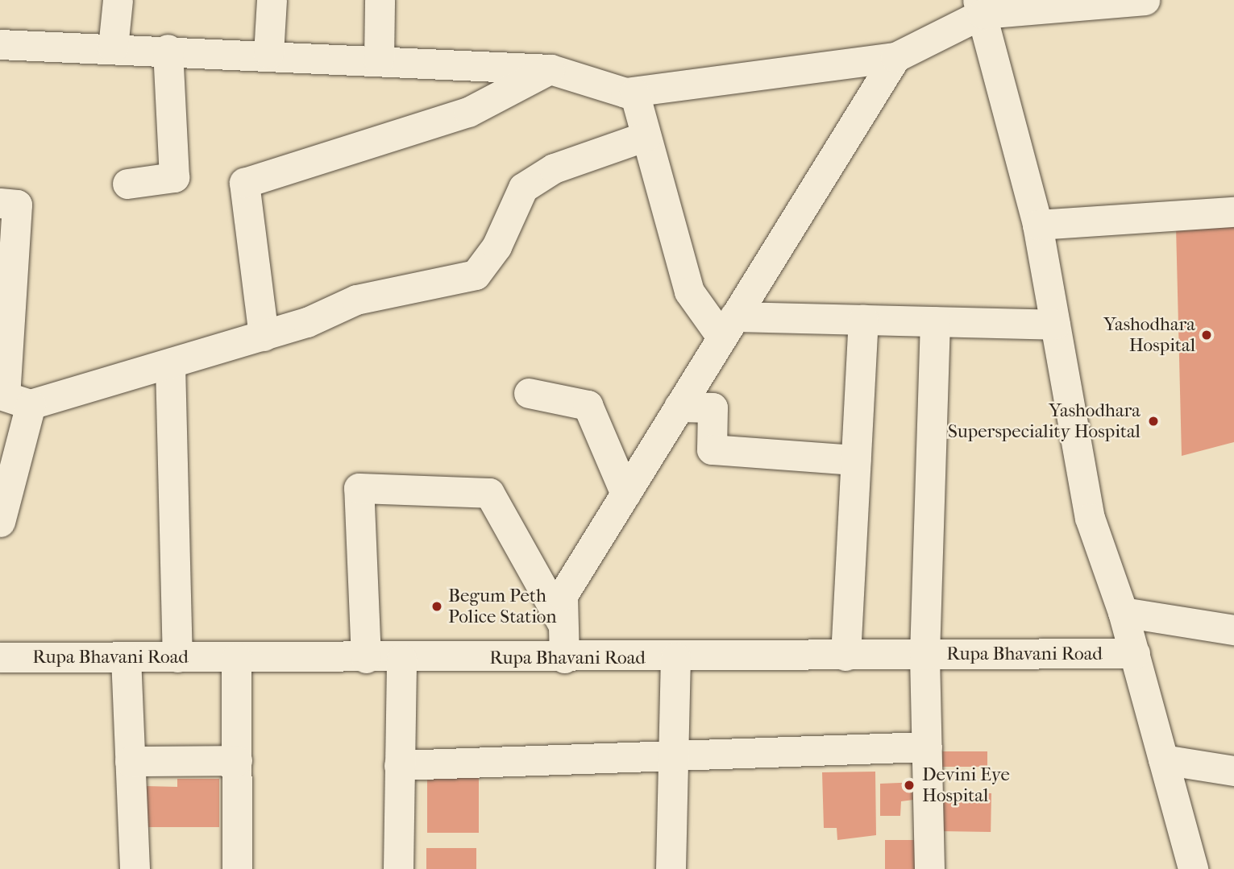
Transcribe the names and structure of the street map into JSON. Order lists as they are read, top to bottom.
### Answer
{
  "streets": {
    "street": ["Rupa Bhavani Road"]
  },
  "places": [
    "Yashodhara Hospital",
    "Yashodhara Superspeciality Hospital",
    "Begum Peth Police Station",
    "Devini Eye Hospital"
  ]
}
